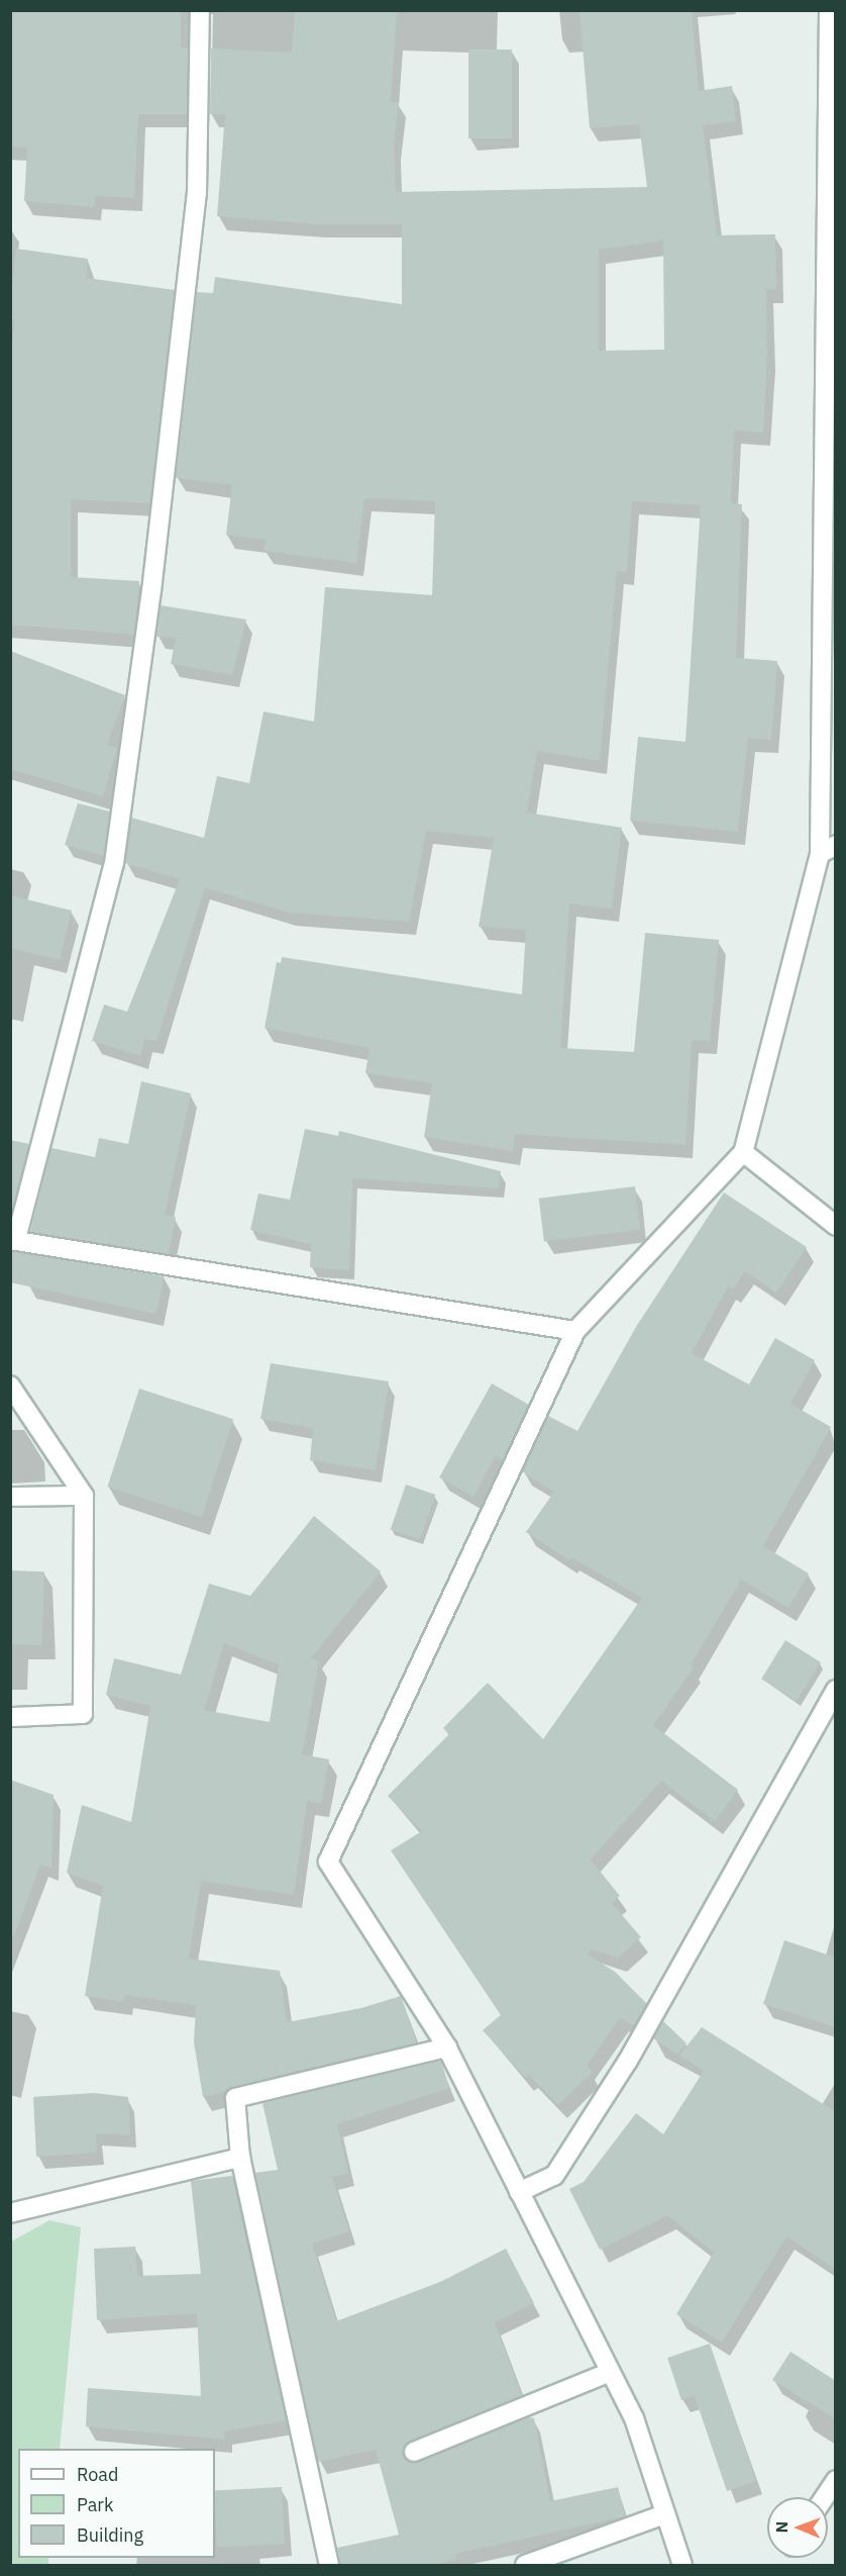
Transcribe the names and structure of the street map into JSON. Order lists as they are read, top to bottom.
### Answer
{
  "legend": ["Road", "Park", "Building"],
  "north": "left"
}
